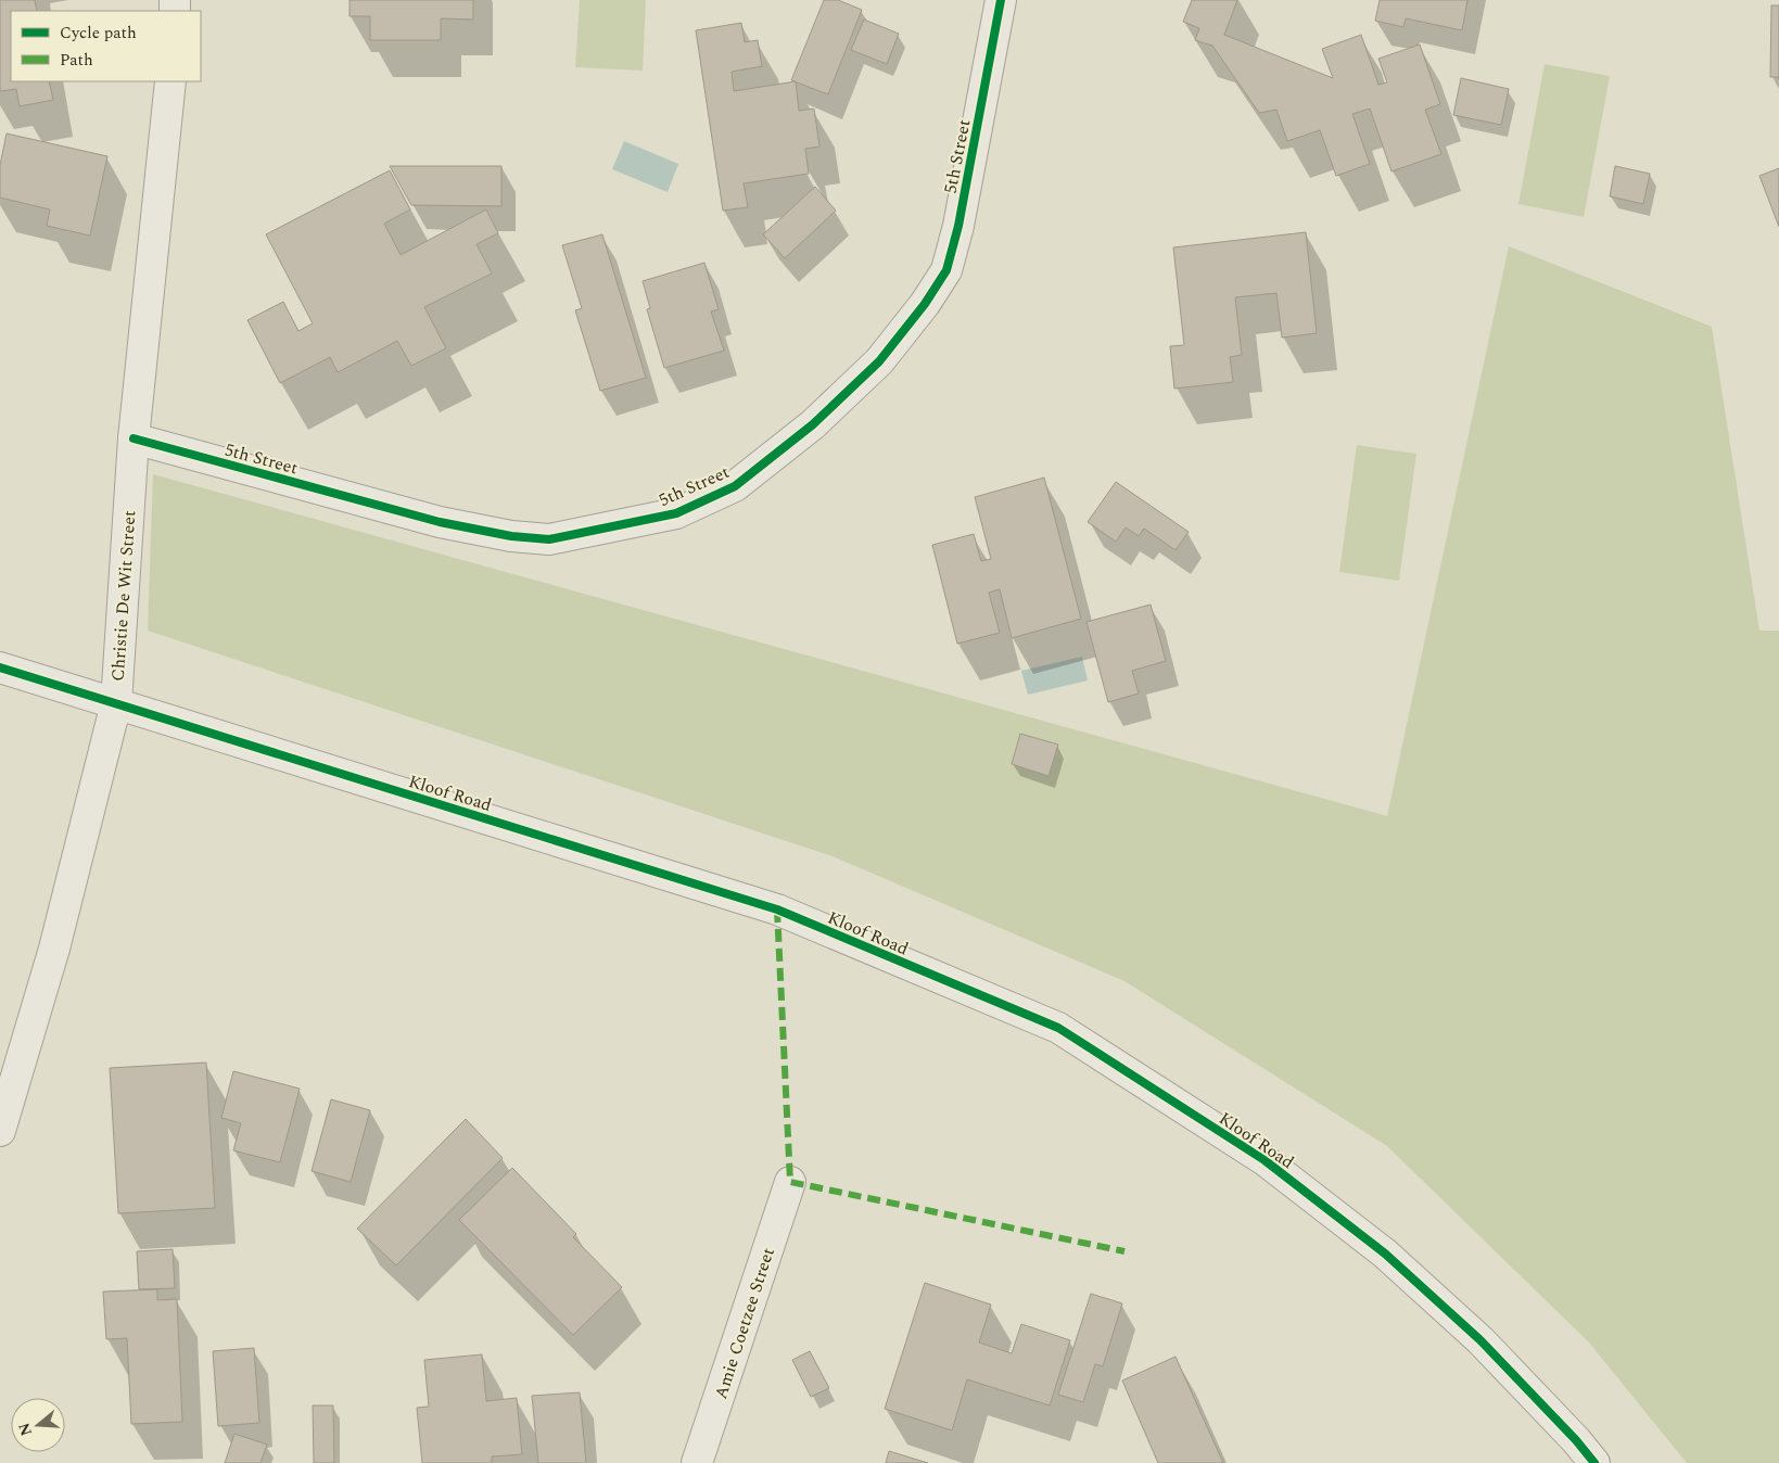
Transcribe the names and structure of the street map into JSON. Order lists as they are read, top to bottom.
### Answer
{
  "streets": {
    "street": [
      "5th Street",
      "Christie De Wit Street",
      "Kloof Road",
      "Amie Coetzee Street"
    ]
  },
  "crossings": [
    ["5th Street", "Christie De Wit Street"],
    ["Christie De Wit Street", "Kloof Road"]
  ],
  "legend": ["Cycle path", "Path"],
  "north": "left"
}
